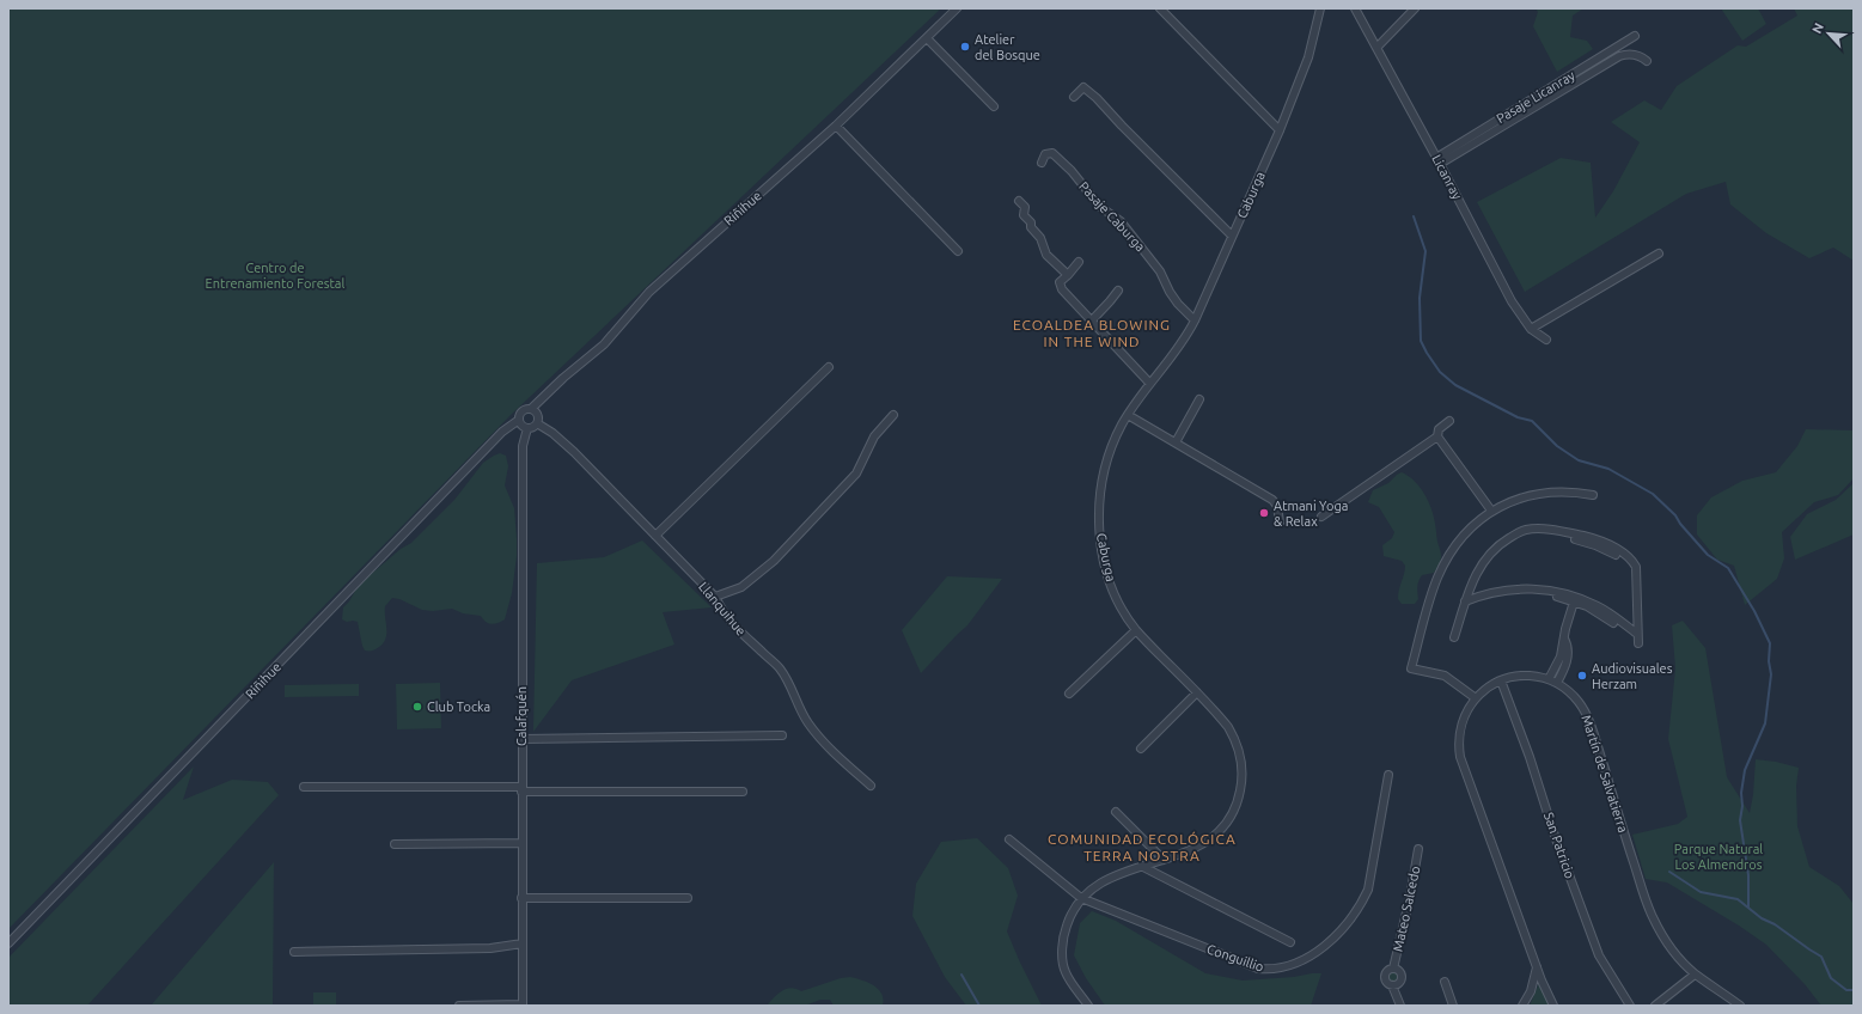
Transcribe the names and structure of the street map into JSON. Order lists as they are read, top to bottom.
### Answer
{
  "streets": {
    "street": [
      "Pasaje Licanray",
      "Licanray",
      "Caburga",
      "Riñihue",
      "Pasaje Caburga",
      "Llanquihue",
      "Calafquén",
      "Martín de Salvatierra",
      "San Patricio",
      "Mateo Salcedo",
      "Conguillio"
    ]
  },
  "crossings": [
    ["Pasaje Licanray", "Licanray"],
    ["Caburga", "Pasaje Caburga"],
    ["Caburga", "Conguillio"],
    ["Riñihue", "Llanquihue"],
    ["Riñihue", "Calafquén"],
    ["Llanquihue", "Calafquén"],
    ["Martín de Salvatierra", "San Patricio"]
  ],
  "districts": ["ECOALDEA BLOWING IN THE WIND", "COMUNIDAD ECOLÓGICA TERRA NOSTRA"],
  "parks": ["Centro de Entrenamiento Forestal", "Parque Natural Los Almendros"],
  "places": [
    "Atelier del Bosque",
    "Atmani Yoga & Relax",
    "Audiovisuales Herzam",
    "Club Tocka"
  ],
  "north": "top left"
}
